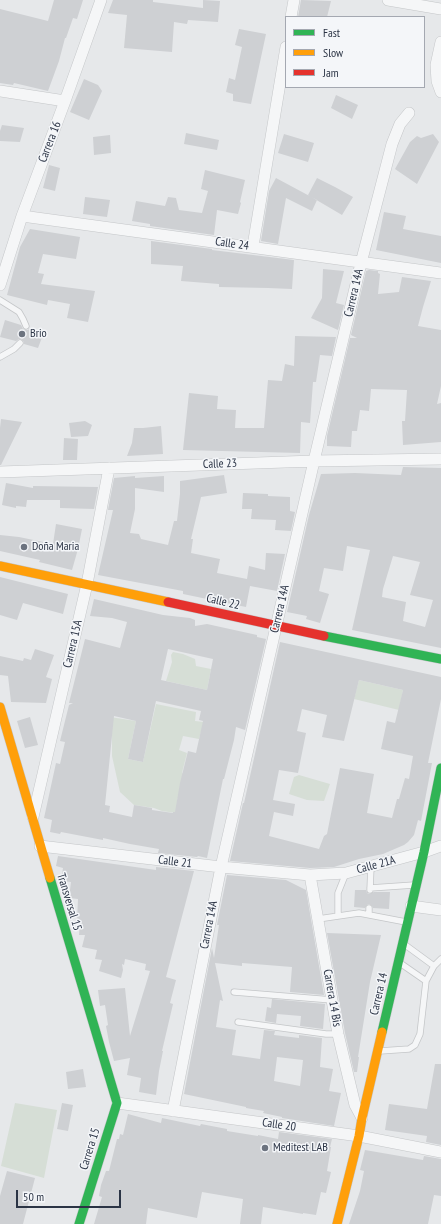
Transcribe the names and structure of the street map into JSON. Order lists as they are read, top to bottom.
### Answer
{
  "streets": {
    "street": [
      "Carrera 16",
      "Calle 24",
      "Carrera 14A",
      "Calle 23",
      "Calle 22",
      "Carrera 15A",
      "Calle 21",
      "Calle 21A",
      "Transversal 15",
      "Carrera 14",
      "Carrera 14 Bis",
      "Calle 20",
      "Carrera 15"
    ]
  },
  "crossings": [
    ["Carrera 16", "Calle 24"],
    ["Calle 24", "Carrera 14A"],
    ["Carrera 14A", "Calle 23"],
    ["Carrera 14A", "Calle 22"],
    ["Carrera 14A", "Calle 21"],
    ["Carrera 14A", "Calle 20"],
    ["Calle 23", "Carrera 15A"],
    ["Calle 22", "Carrera 15A"],
    ["Carrera 15A", "Transversal 15"],
    ["Calle 21", "Calle 21A"],
    ["Calle 21", "Transversal 15"],
    ["Calle 21", "Carrera 14 Bis"],
    ["Calle 21A", "Carrera 14"],
    ["Calle 21A", "Carrera 14 Bis"],
    ["Transversal 15", "Calle 20"],
    ["Transversal 15", "Carrera 15"],
    ["Carrera 14", "Carrera 14 Bis"],
    ["Carrera 14", "Calle 20"],
    ["Calle 20", "Carrera 15"]
  ],
  "places": ["Brio", "Doña Maria", "Meditest LAB"],
  "legend": ["Fast", "Slow", "Jam"],
  "scale_bar": "50 m"
}
